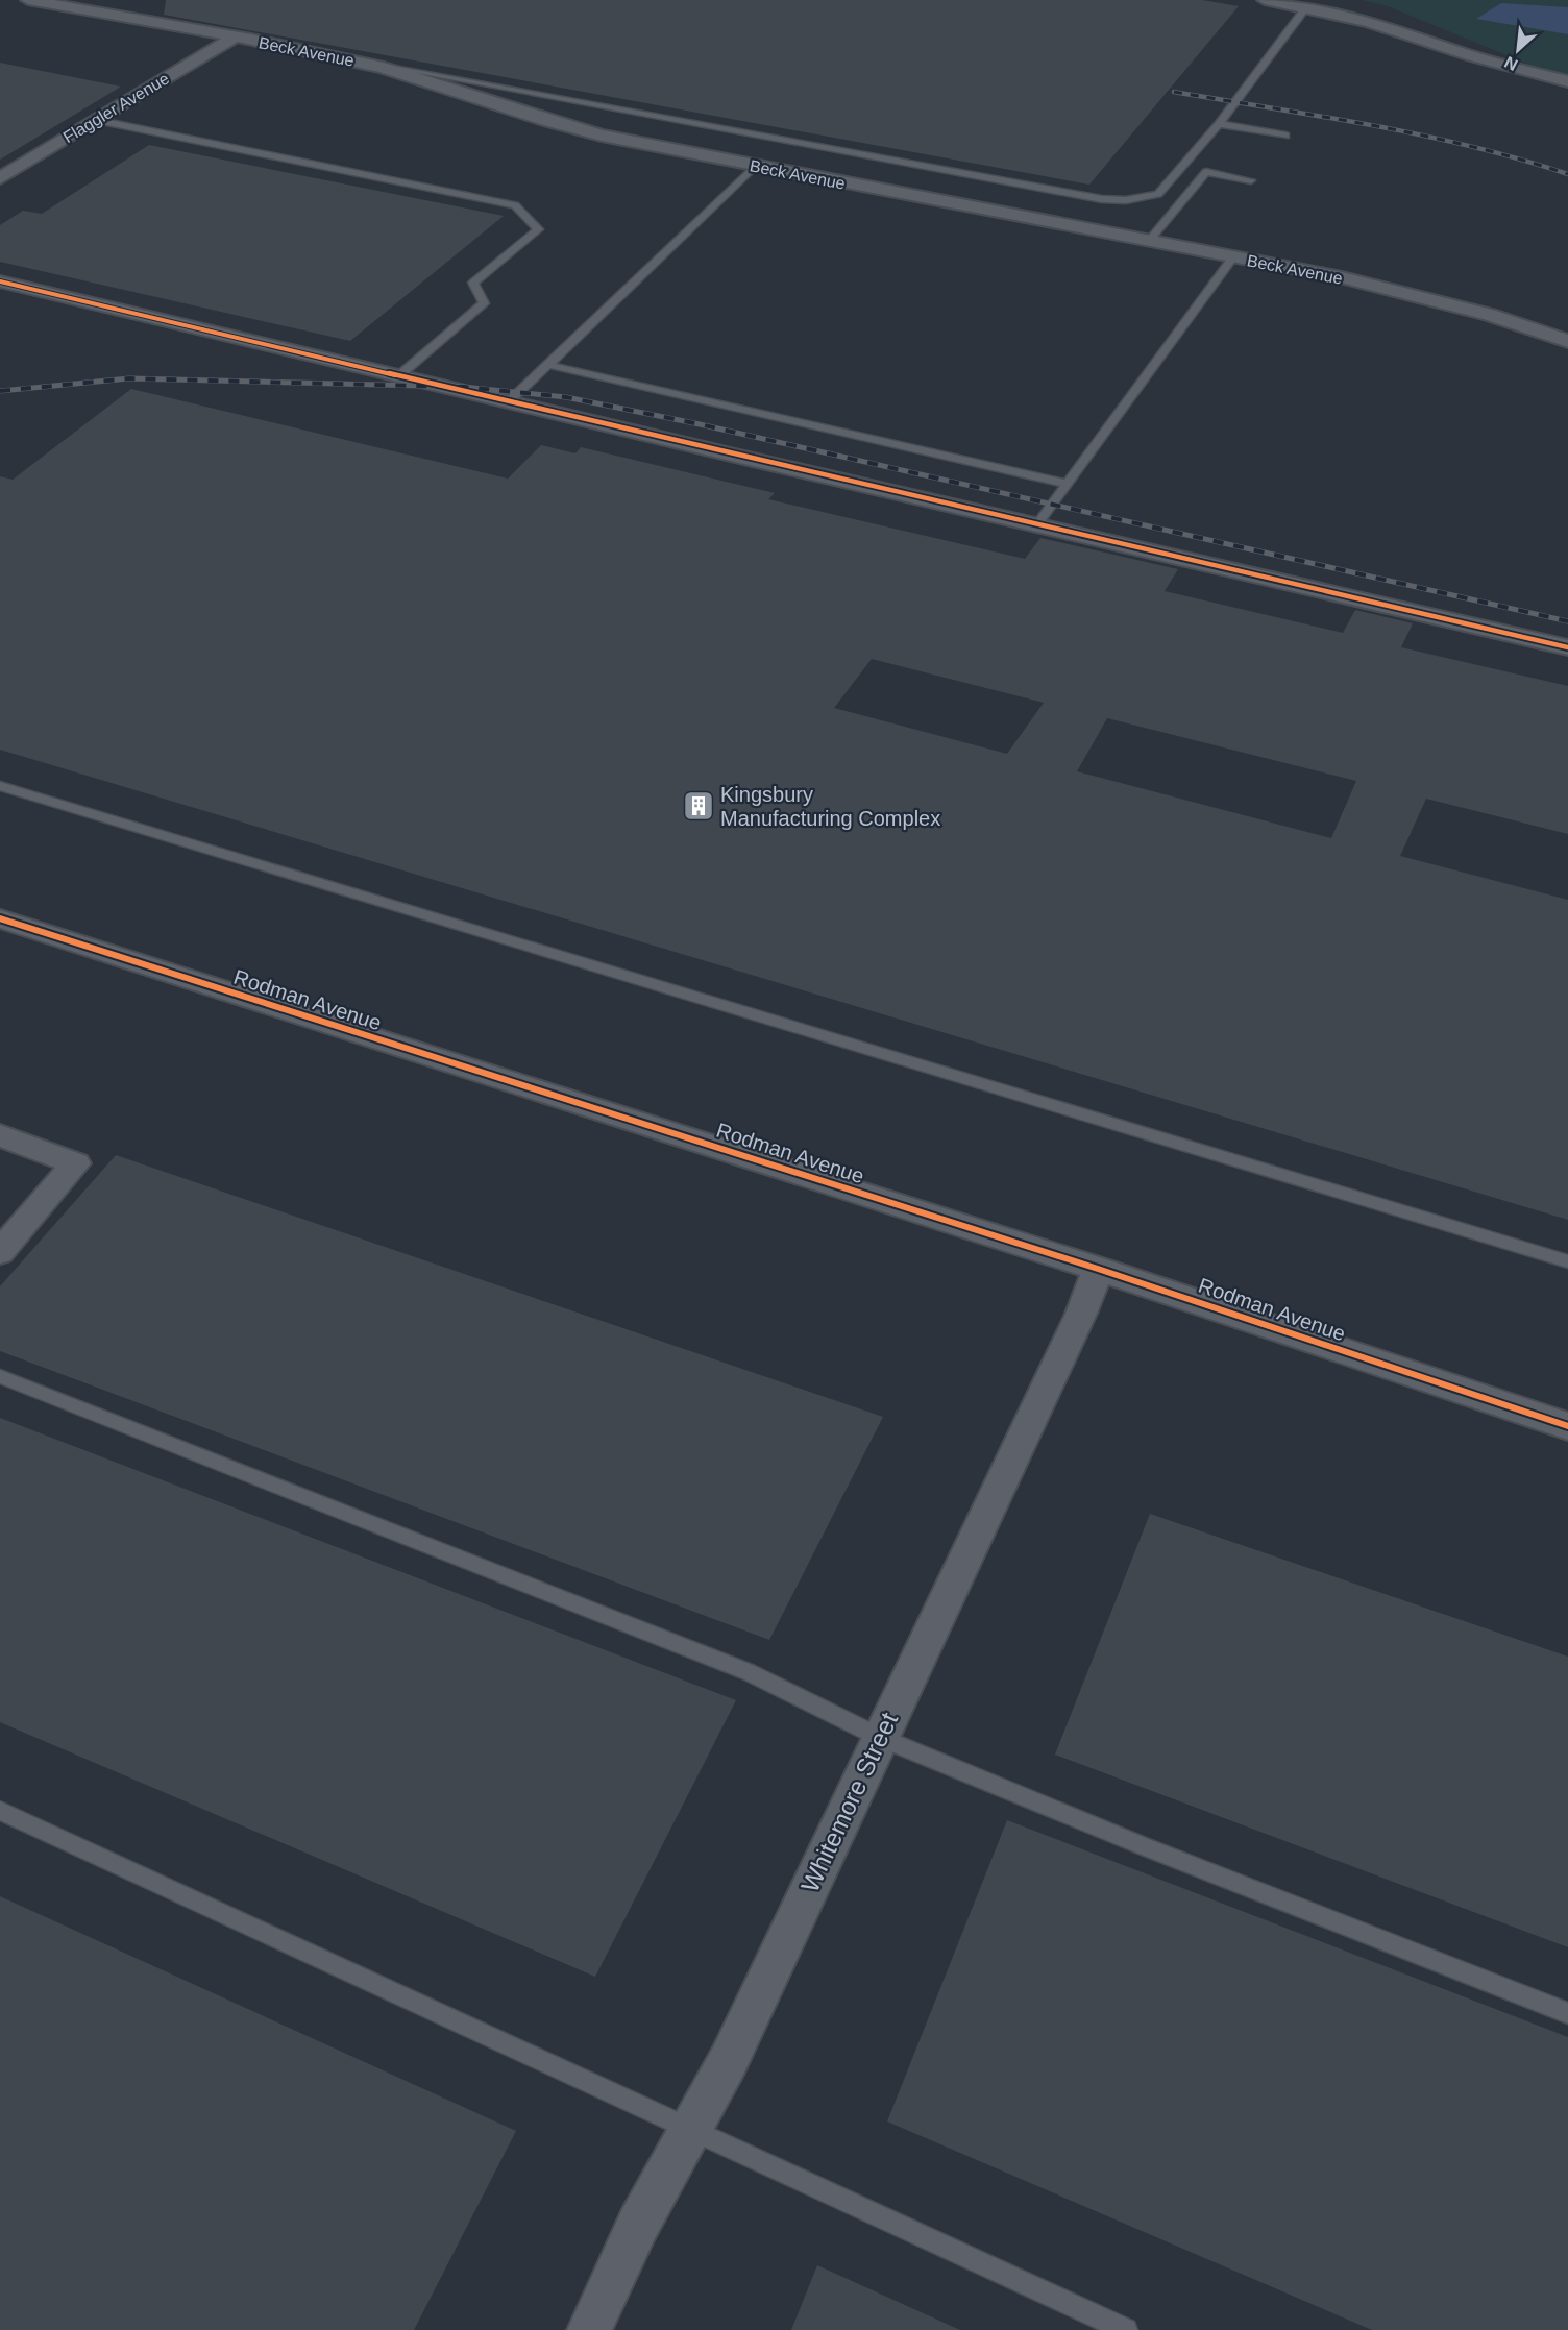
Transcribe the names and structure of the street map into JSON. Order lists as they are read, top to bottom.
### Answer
{
  "streets": {
    "street": [
      "Beck Avenue",
      "Flaggler Avenue",
      "Rodman Avenue",
      "Whitemore Street"
    ]
  },
  "crossings": [
    ["Beck Avenue", "Flaggler Avenue"],
    ["Rodman Avenue", "Whitemore Street"]
  ],
  "places": {
    "building": ["Kingsbury Manufacturing Complex"]
  },
  "north": "bottom left"
}
